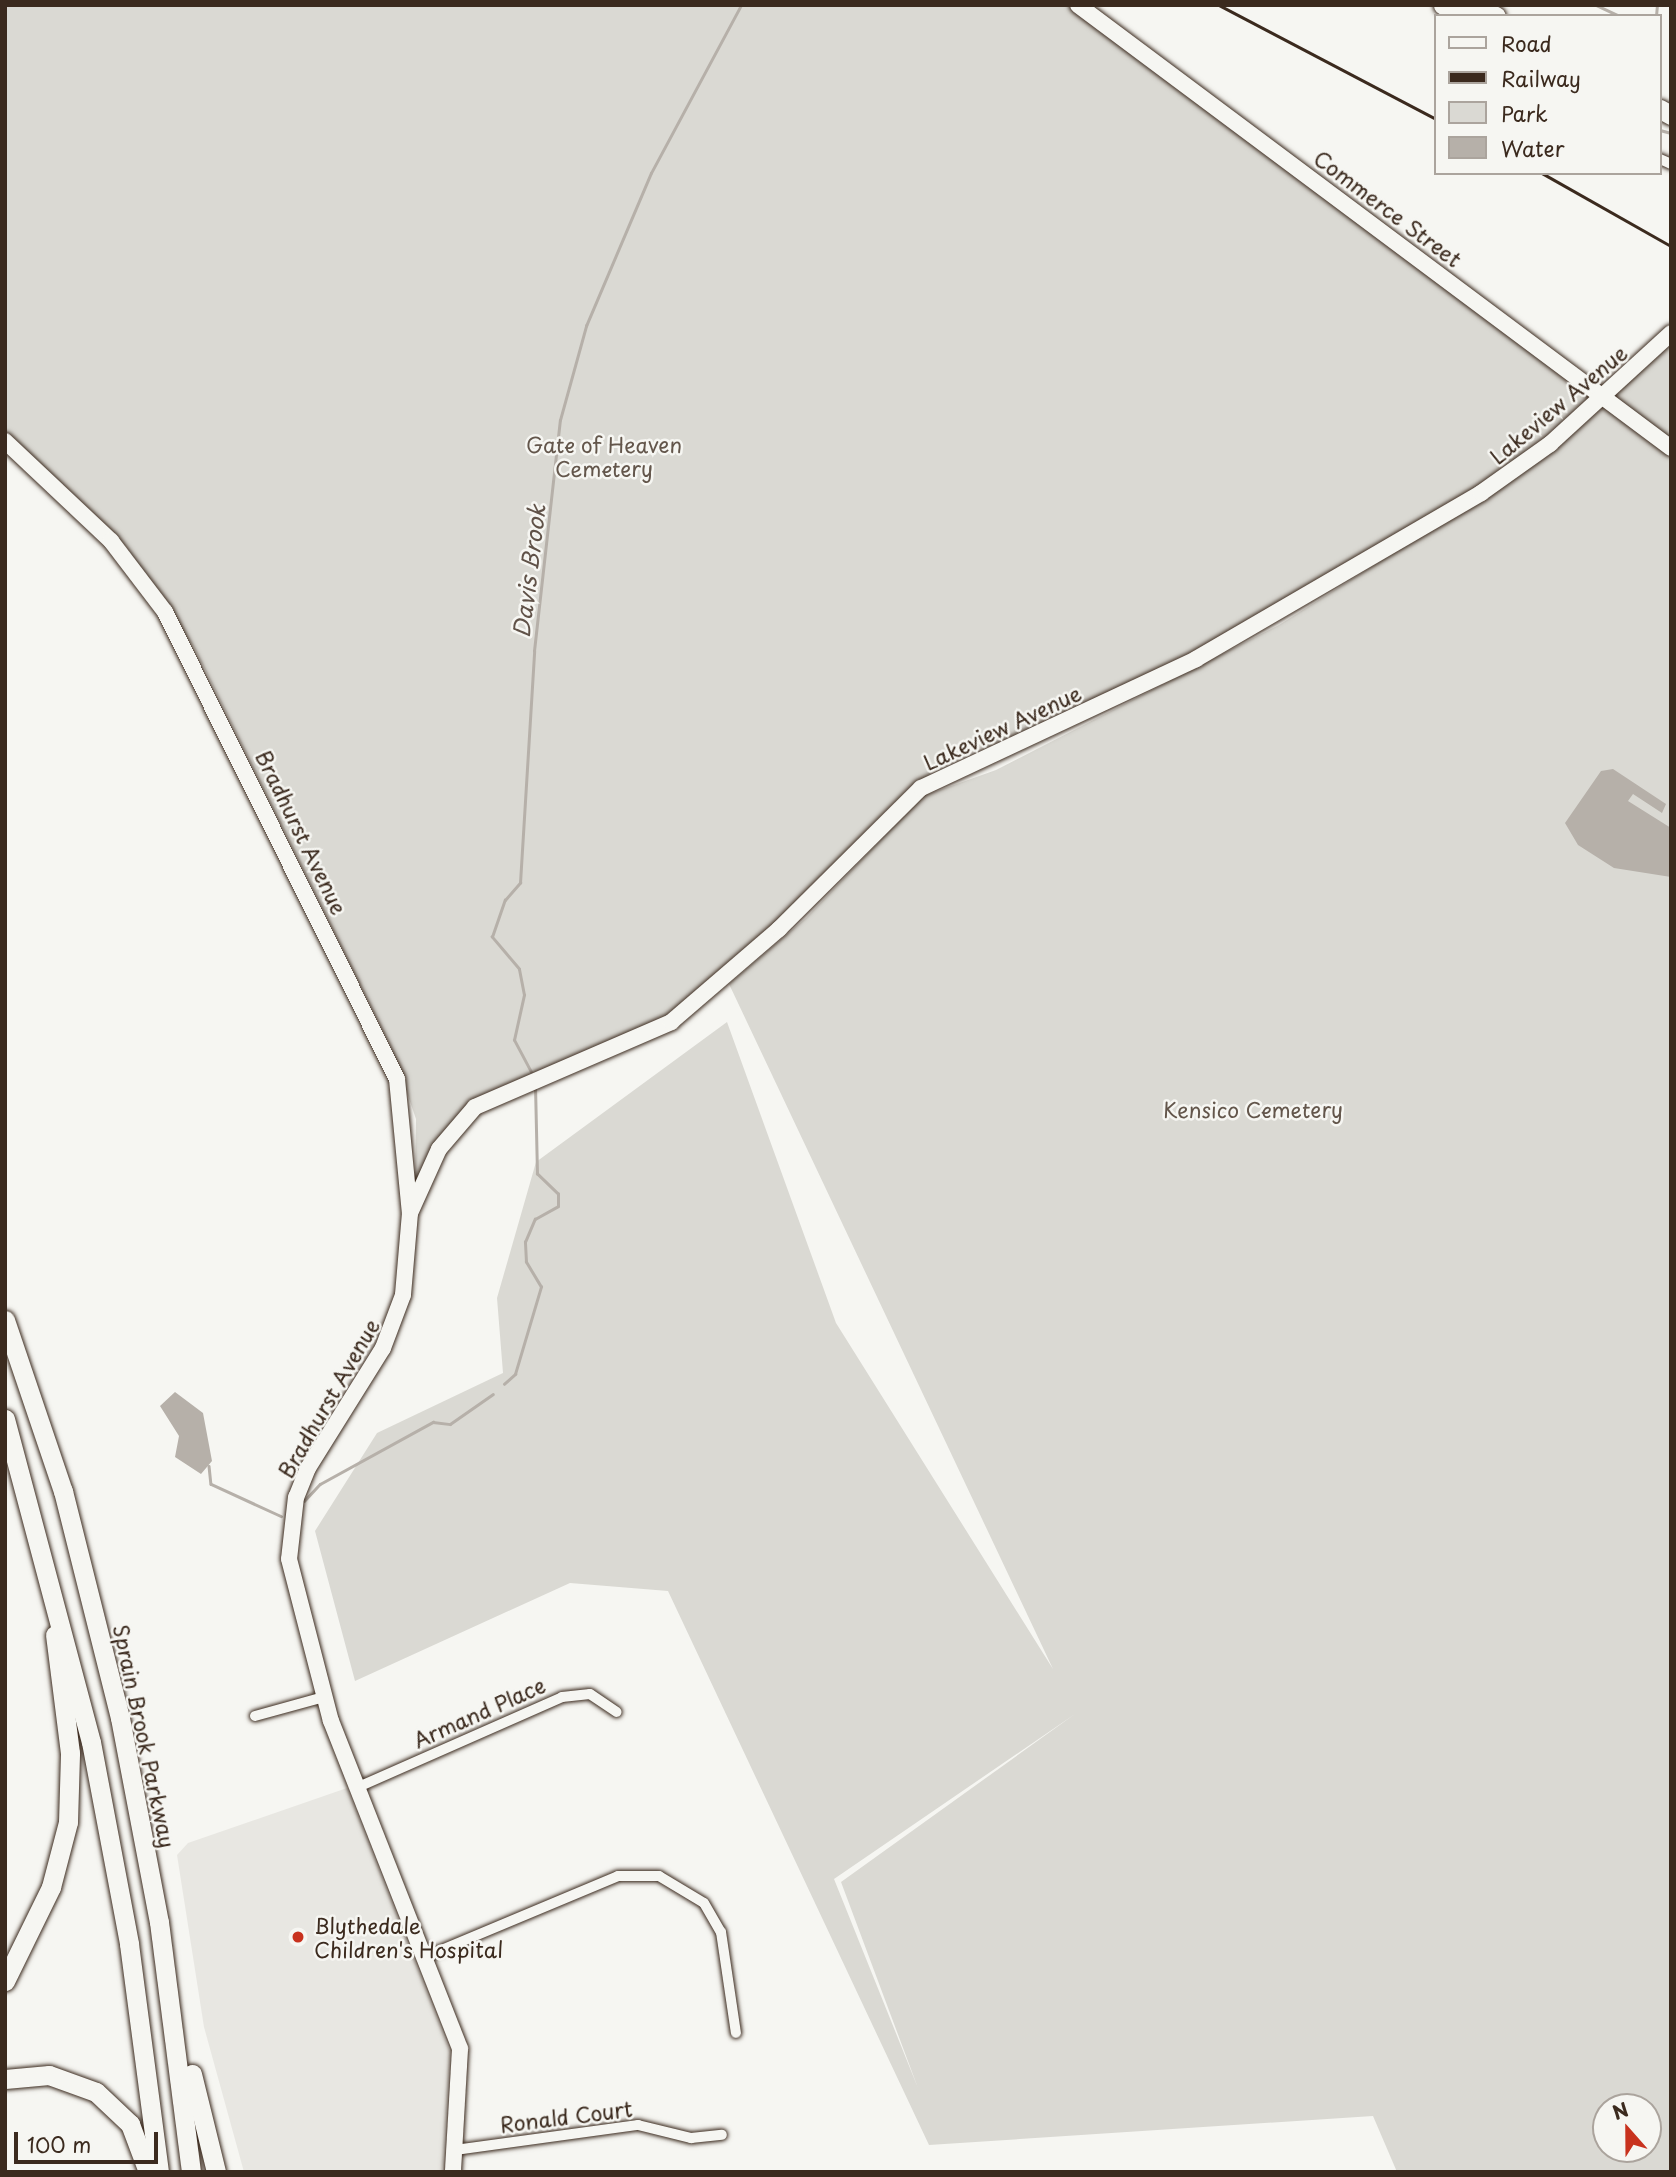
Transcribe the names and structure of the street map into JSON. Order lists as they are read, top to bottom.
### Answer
{
  "streets": {
    "highway": ["Sprain Brook Parkway"],
    "street": [
      "Commerce Street",
      "Lakeview Avenue",
      "Bradhurst Avenue",
      "Armand Place",
      "Ronald Court"
    ]
  },
  "crossings": [
    ["Commerce Street", "Lakeview Avenue"],
    ["Lakeview Avenue", "Bradhurst Avenue"],
    ["Bradhurst Avenue", "Armand Place"],
    ["Bradhurst Avenue", "Ronald Court"]
  ],
  "water": ["Davis Brook"],
  "parks": ["Gate of Heaven Cemetery", "Kensico Cemetery"],
  "places": ["Blythedale Children's Hospital"],
  "legend": [
    "Road",
    "Railway",
    "Park",
    "Water"
  ],
  "scale_bar": "100 m",
  "north": "top"
}
